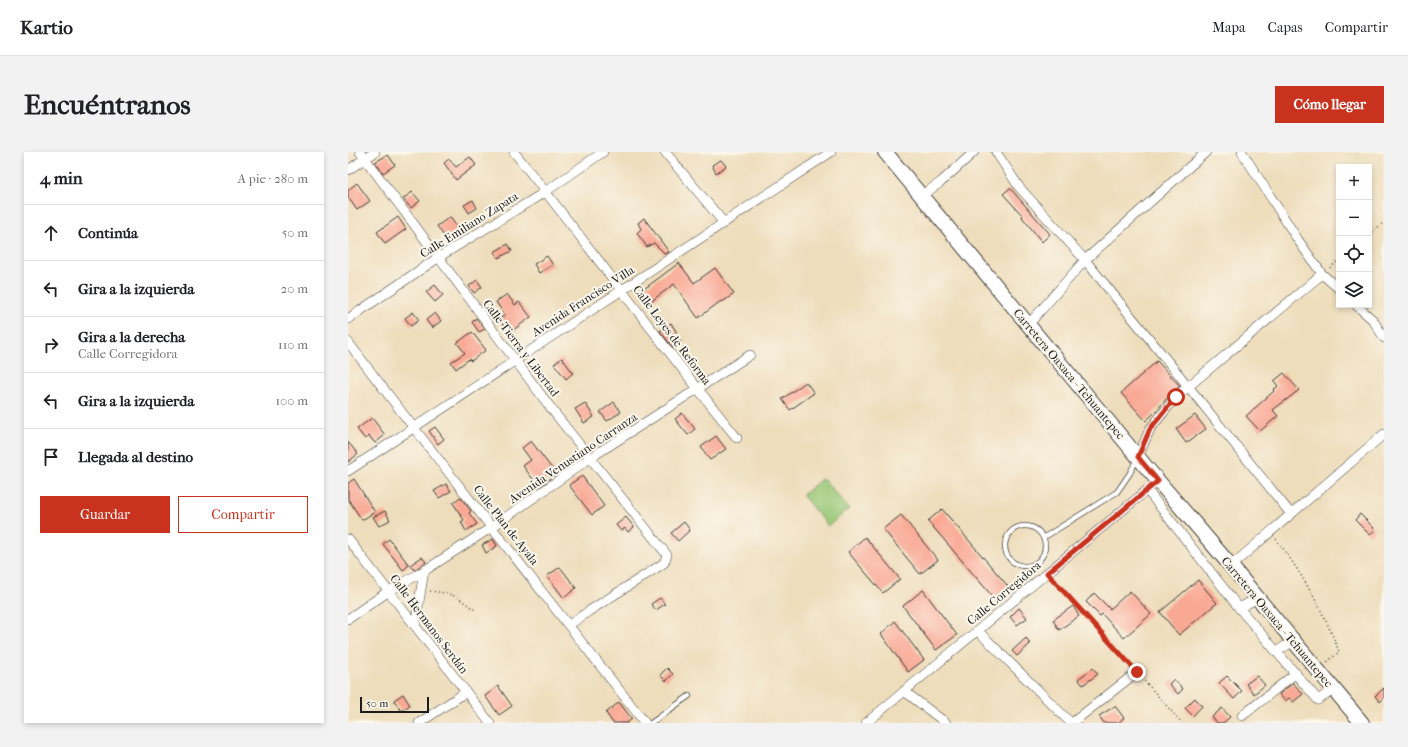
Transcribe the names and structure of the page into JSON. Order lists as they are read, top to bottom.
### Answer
{
  "streets": {
    "main road": ["Carretera Oaxaca - Tehuantepec"],
    "street": [
      "Calle Emiliano Zapata",
      "Avenida Francisco Villa",
      "Calle Leyes de Reforma",
      "Calle Tierra y Libertad",
      "Avenida Venustiano Carranza",
      "Calle Plan de Ayala",
      "Calle Corregidora",
      "Calle Hermanos Serdán"
    ]
  },
  "crossings": [
    ["Calle Emiliano Zapata", "Calle Leyes de Reforma"],
    ["Calle Emiliano Zapata", "Calle Tierra y Libertad"],
    ["Avenida Francisco Villa", "Calle Leyes de Reforma"],
    ["Avenida Francisco Villa", "Calle Tierra y Libertad"],
    ["Avenida Francisco Villa", "Calle Plan de Ayala"],
    ["Calle Leyes de Reforma", "Avenida Venustiano Carranza"],
    ["Calle Tierra y Libertad", "Avenida Venustiano Carranza"],
    ["Calle Tierra y Libertad", "Calle Plan de Ayala"],
    ["Carretera Oaxaca - Tehuantepec", "Calle Corregidora"],
    ["Avenida Venustiano Carranza", "Calle Plan de Ayala"],
    ["Avenida Venustiano Carranza", "Calle Hermanos Serdán"]
  ],
  "scale_bar": "50 m",
  "page": {
    "header": "Kartio",
    "nav": ["Mapa", "Capas", "Compartir"],
    "buttons": [
      "Cómo llegar",
      ["Guardar", "Compartir"]
    ],
    "title": "Encuéntranos",
    "heading": ["4 min", "A pie · 280 m"],
    "map_buttons": ["+", "−"],
    "list": [
      ["Continúa", "50 m"],
      ["Gira a la izquierda", "20 m"],
      ["Gira a la derecha", "Calle Corregidora", "110 m"],
      ["Gira a la izquierda", "100 m"],
      "Llegada al destino"
    ],
    "scale": "50 m"
  }
}
